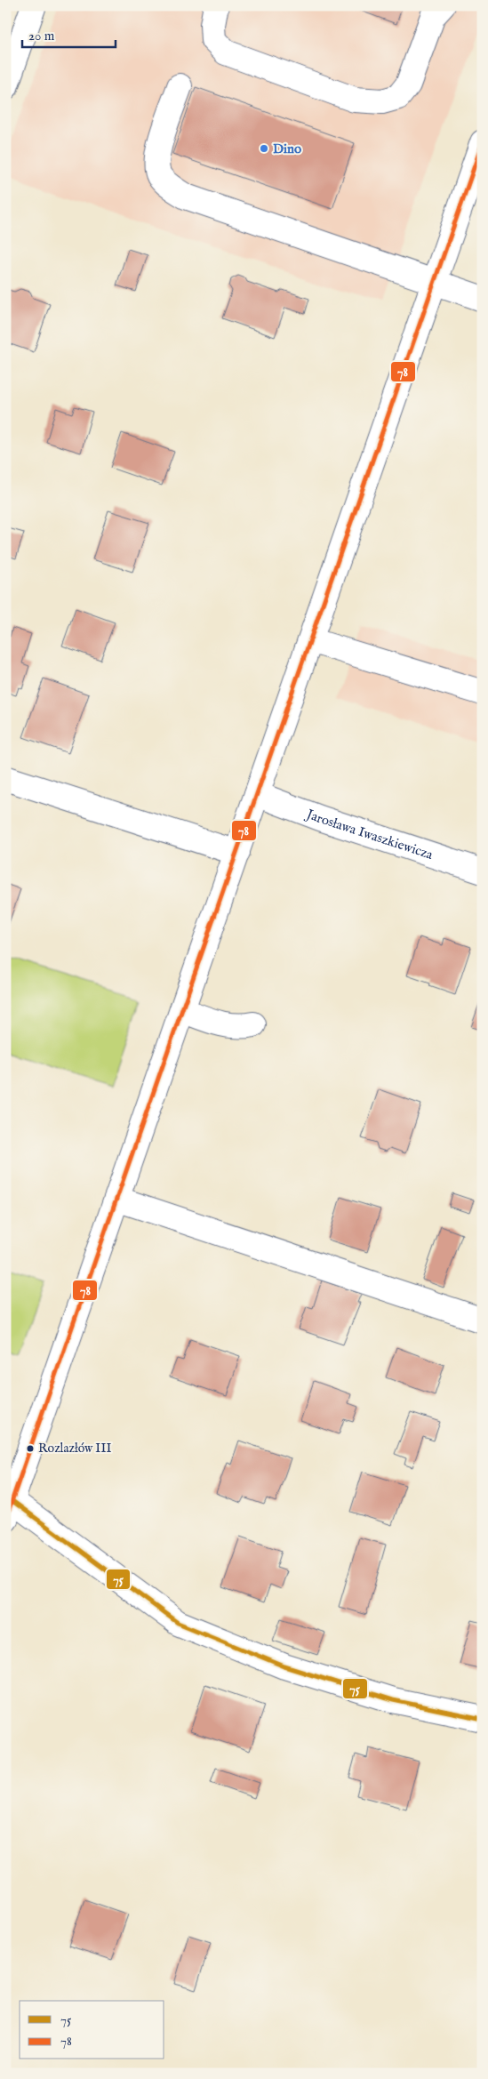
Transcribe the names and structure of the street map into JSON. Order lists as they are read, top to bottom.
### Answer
{
  "streets": {
    "street": ["Jarosława Iwaszkiewicza"]
  },
  "places": ["Dino", "Rozlazłów III"],
  "lines": ["transit line 78", "transit line 75"],
  "legend": ["75", "78"],
  "scale_bar": "20 m"
}
